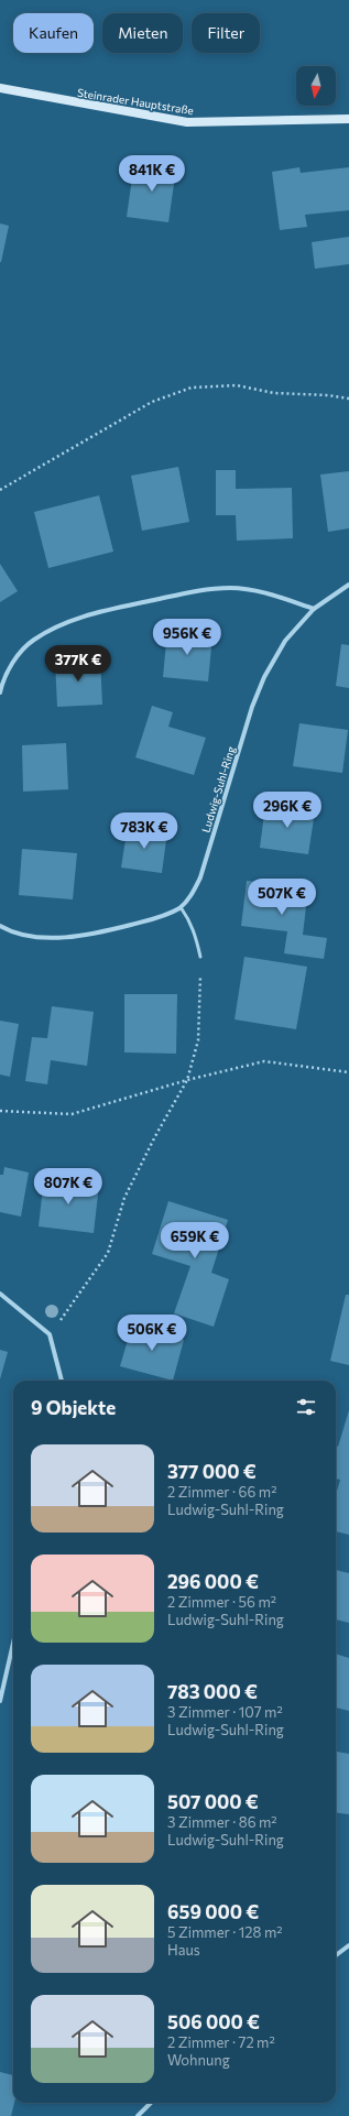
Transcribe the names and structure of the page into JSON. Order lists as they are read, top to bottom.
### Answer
{
  "streets": {
    "main road": ["Steinrader Hauptstraße"],
    "street": ["Ludwig-Suhl-Ring"]
  },
  "north": "bottom",
  "page": {
    "chip": ["Kaufen", "Mieten", "Filter"],
    "price": [
      "841K €",
      "956K €",
      "377K €",
      "296K €",
      "783K €",
      "507K €",
      "807K €",
      "659K €",
      "506K €"
    ],
    "heading": "9 Objekte",
    "list": [
      {
        "name": "377 000 €",
        "note": "2 Zimmer · 66 m² · Ludwig-Suhl-Ring"
      },
      {
        "name": "296 000 €",
        "note": "2 Zimmer · 56 m² · Ludwig-Suhl-Ring"
      },
      {
        "name": "783 000 €",
        "note": "3 Zimmer · 107 m² · Ludwig-Suhl-Ring"
      },
      {
        "name": "507 000 €",
        "note": "3 Zimmer · 86 m² · Ludwig-Suhl-Ring"
      },
      {
        "name": "659 000 €",
        "note": "5 Zimmer · 128 m² · Haus"
      },
      {
        "name": "506 000 €",
        "note": "2 Zimmer · 72 m² · Wohnung"
      }
    ]
  }
}
